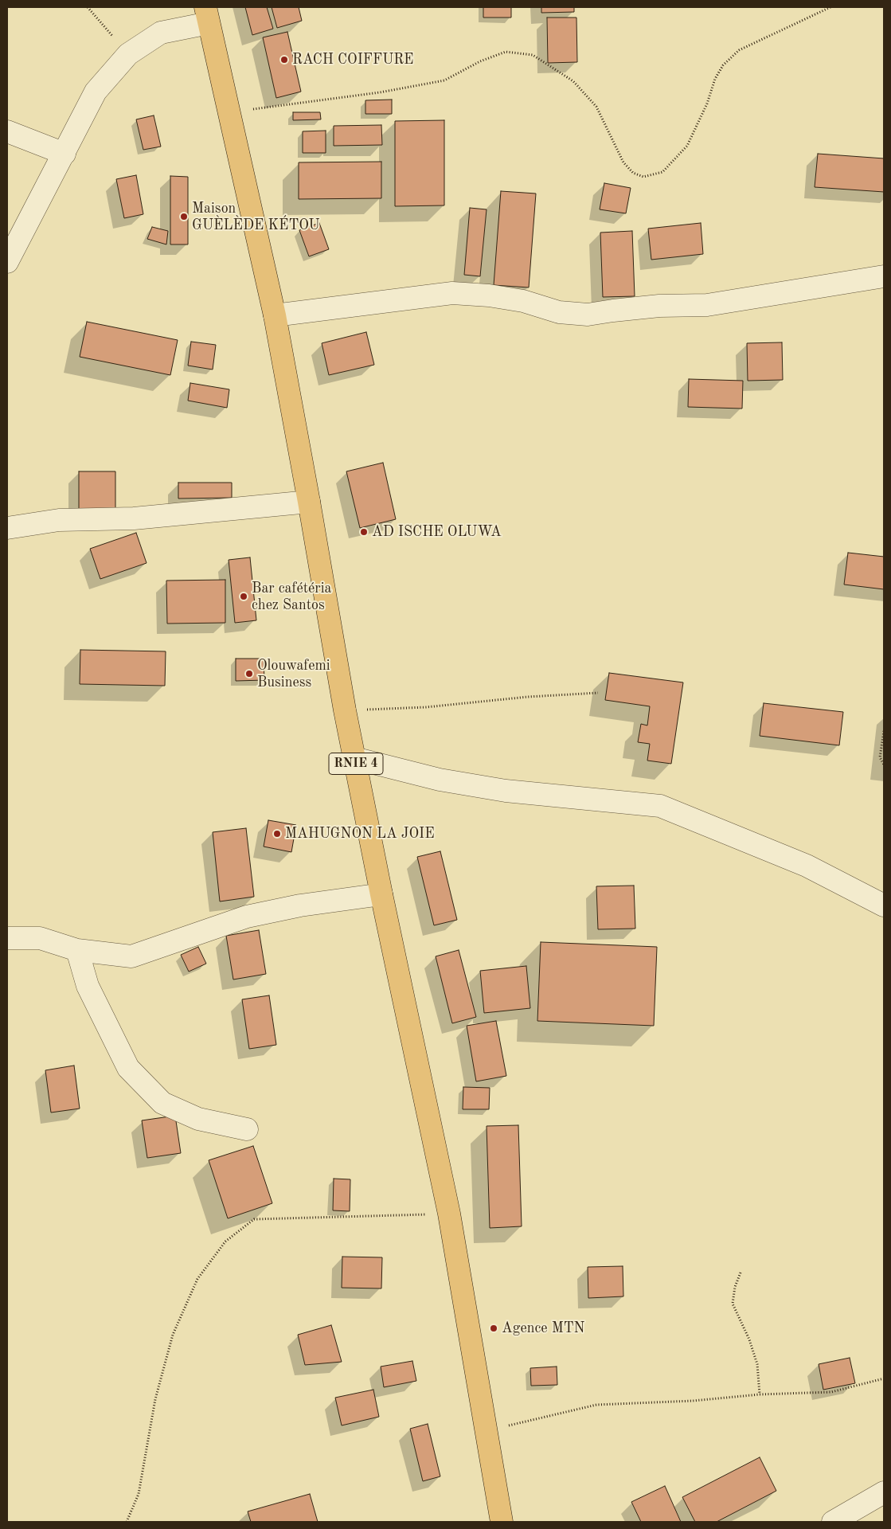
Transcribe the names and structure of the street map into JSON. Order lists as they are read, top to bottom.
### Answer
{
  "streets": {
    "main road": ["RNIE 4"]
  },
  "places": [
    "RACH COIFFURE",
    "Maison GUÈLÈDE KÉTOU",
    "AD ISCHE OLUWA",
    "Bar cafétéria chez Santos",
    "Olouwafemi Business",
    "MAHUGNON LA JOIE",
    "Agence MTN"
  ]
}
